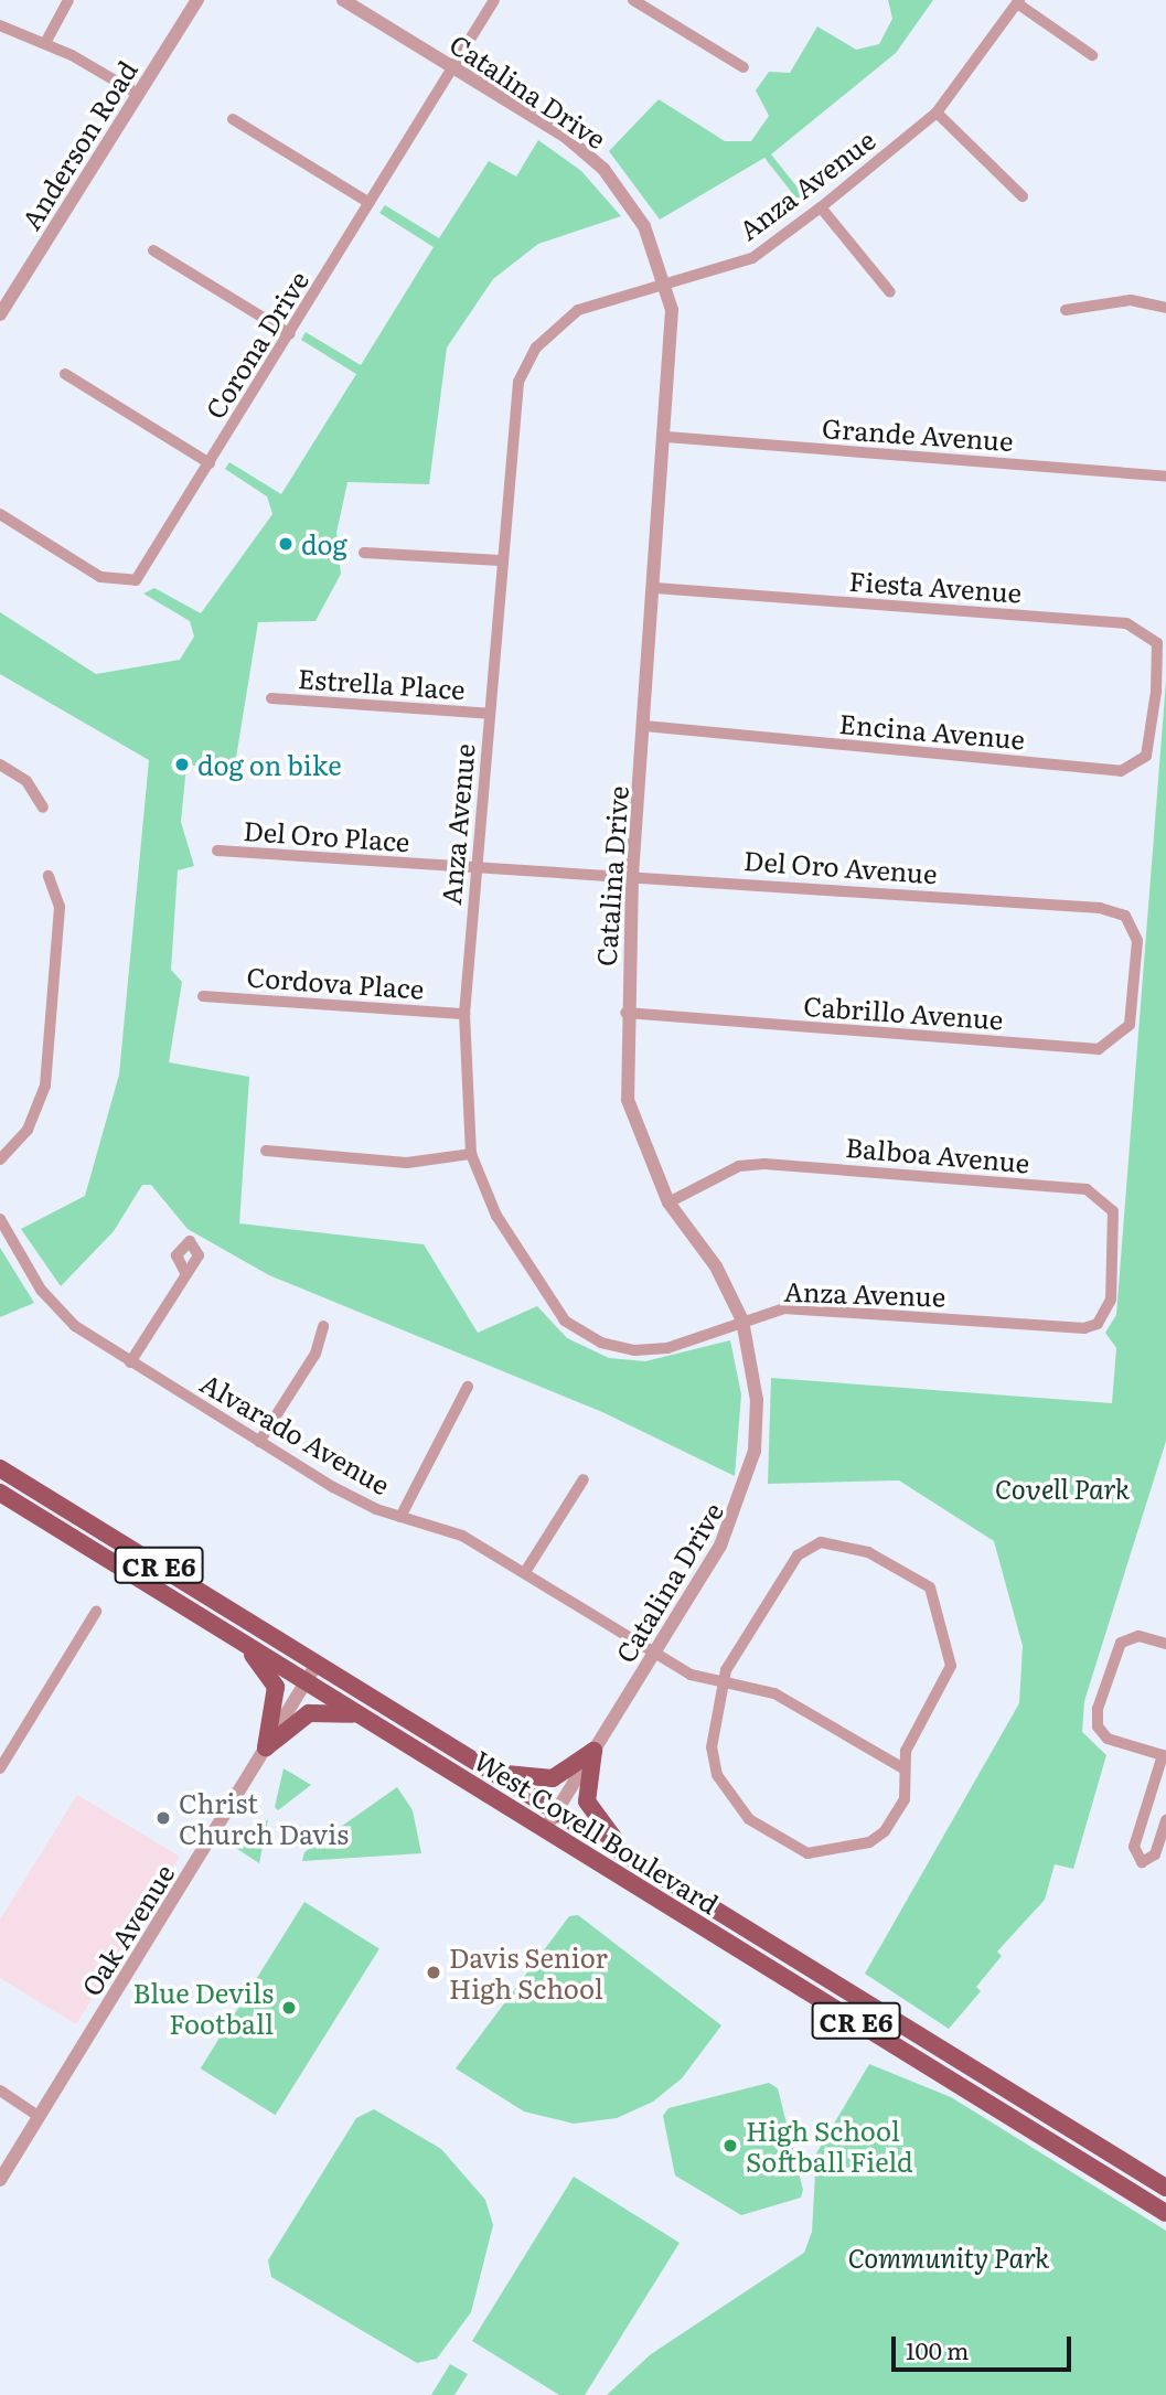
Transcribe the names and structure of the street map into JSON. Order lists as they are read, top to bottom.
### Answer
{
  "streets": {
    "main road": ["CR E6", "West Covell Boulevard"],
    "street": [
      "Catalina Drive",
      "Anderson Road",
      "Anza Avenue",
      "Corona Drive",
      "Grande Avenue",
      "Fiesta Avenue",
      "Estrella Place",
      "Encina Avenue",
      "Del Oro Place",
      "Del Oro Avenue",
      "Cordova Place",
      "Cabrillo Avenue",
      "Balboa Avenue",
      "Alvarado Avenue",
      "Oak Avenue"
    ]
  },
  "crossings": [
    ["Catalina Drive", "Anza Avenue"],
    ["Catalina Drive", "Corona Drive"],
    ["Catalina Drive", "Grande Avenue"],
    ["Catalina Drive", "Fiesta Avenue"],
    ["Catalina Drive", "Encina Avenue"],
    ["Catalina Drive", "Del Oro Avenue"],
    ["Catalina Drive", "Cabrillo Avenue"],
    ["Catalina Drive", "Balboa Avenue"],
    ["Catalina Drive", "Alvarado Avenue"],
    ["Catalina Drive", "West Covell Boulevard"],
    ["Anza Avenue", "Estrella Place"],
    ["Anza Avenue", "Del Oro Place"],
    ["Anza Avenue", "Del Oro Avenue"],
    ["Anza Avenue", "Cordova Place"],
    ["Anza Avenue", "Balboa Avenue"],
    ["Fiesta Avenue", "Encina Avenue"],
    ["Del Oro Place", "Del Oro Avenue"],
    ["Del Oro Avenue", "Cabrillo Avenue"],
    ["West Covell Boulevard", "Oak Avenue"]
  ],
  "parks": ["Covell Park", "Community Park"],
  "places": [
    "dog",
    "dog on bike",
    "Christ Church Davis",
    "Davis Senior High School",
    "Blue Devils Football",
    "High School Softball Field"
  ],
  "scale_bar": "100 m"
}
